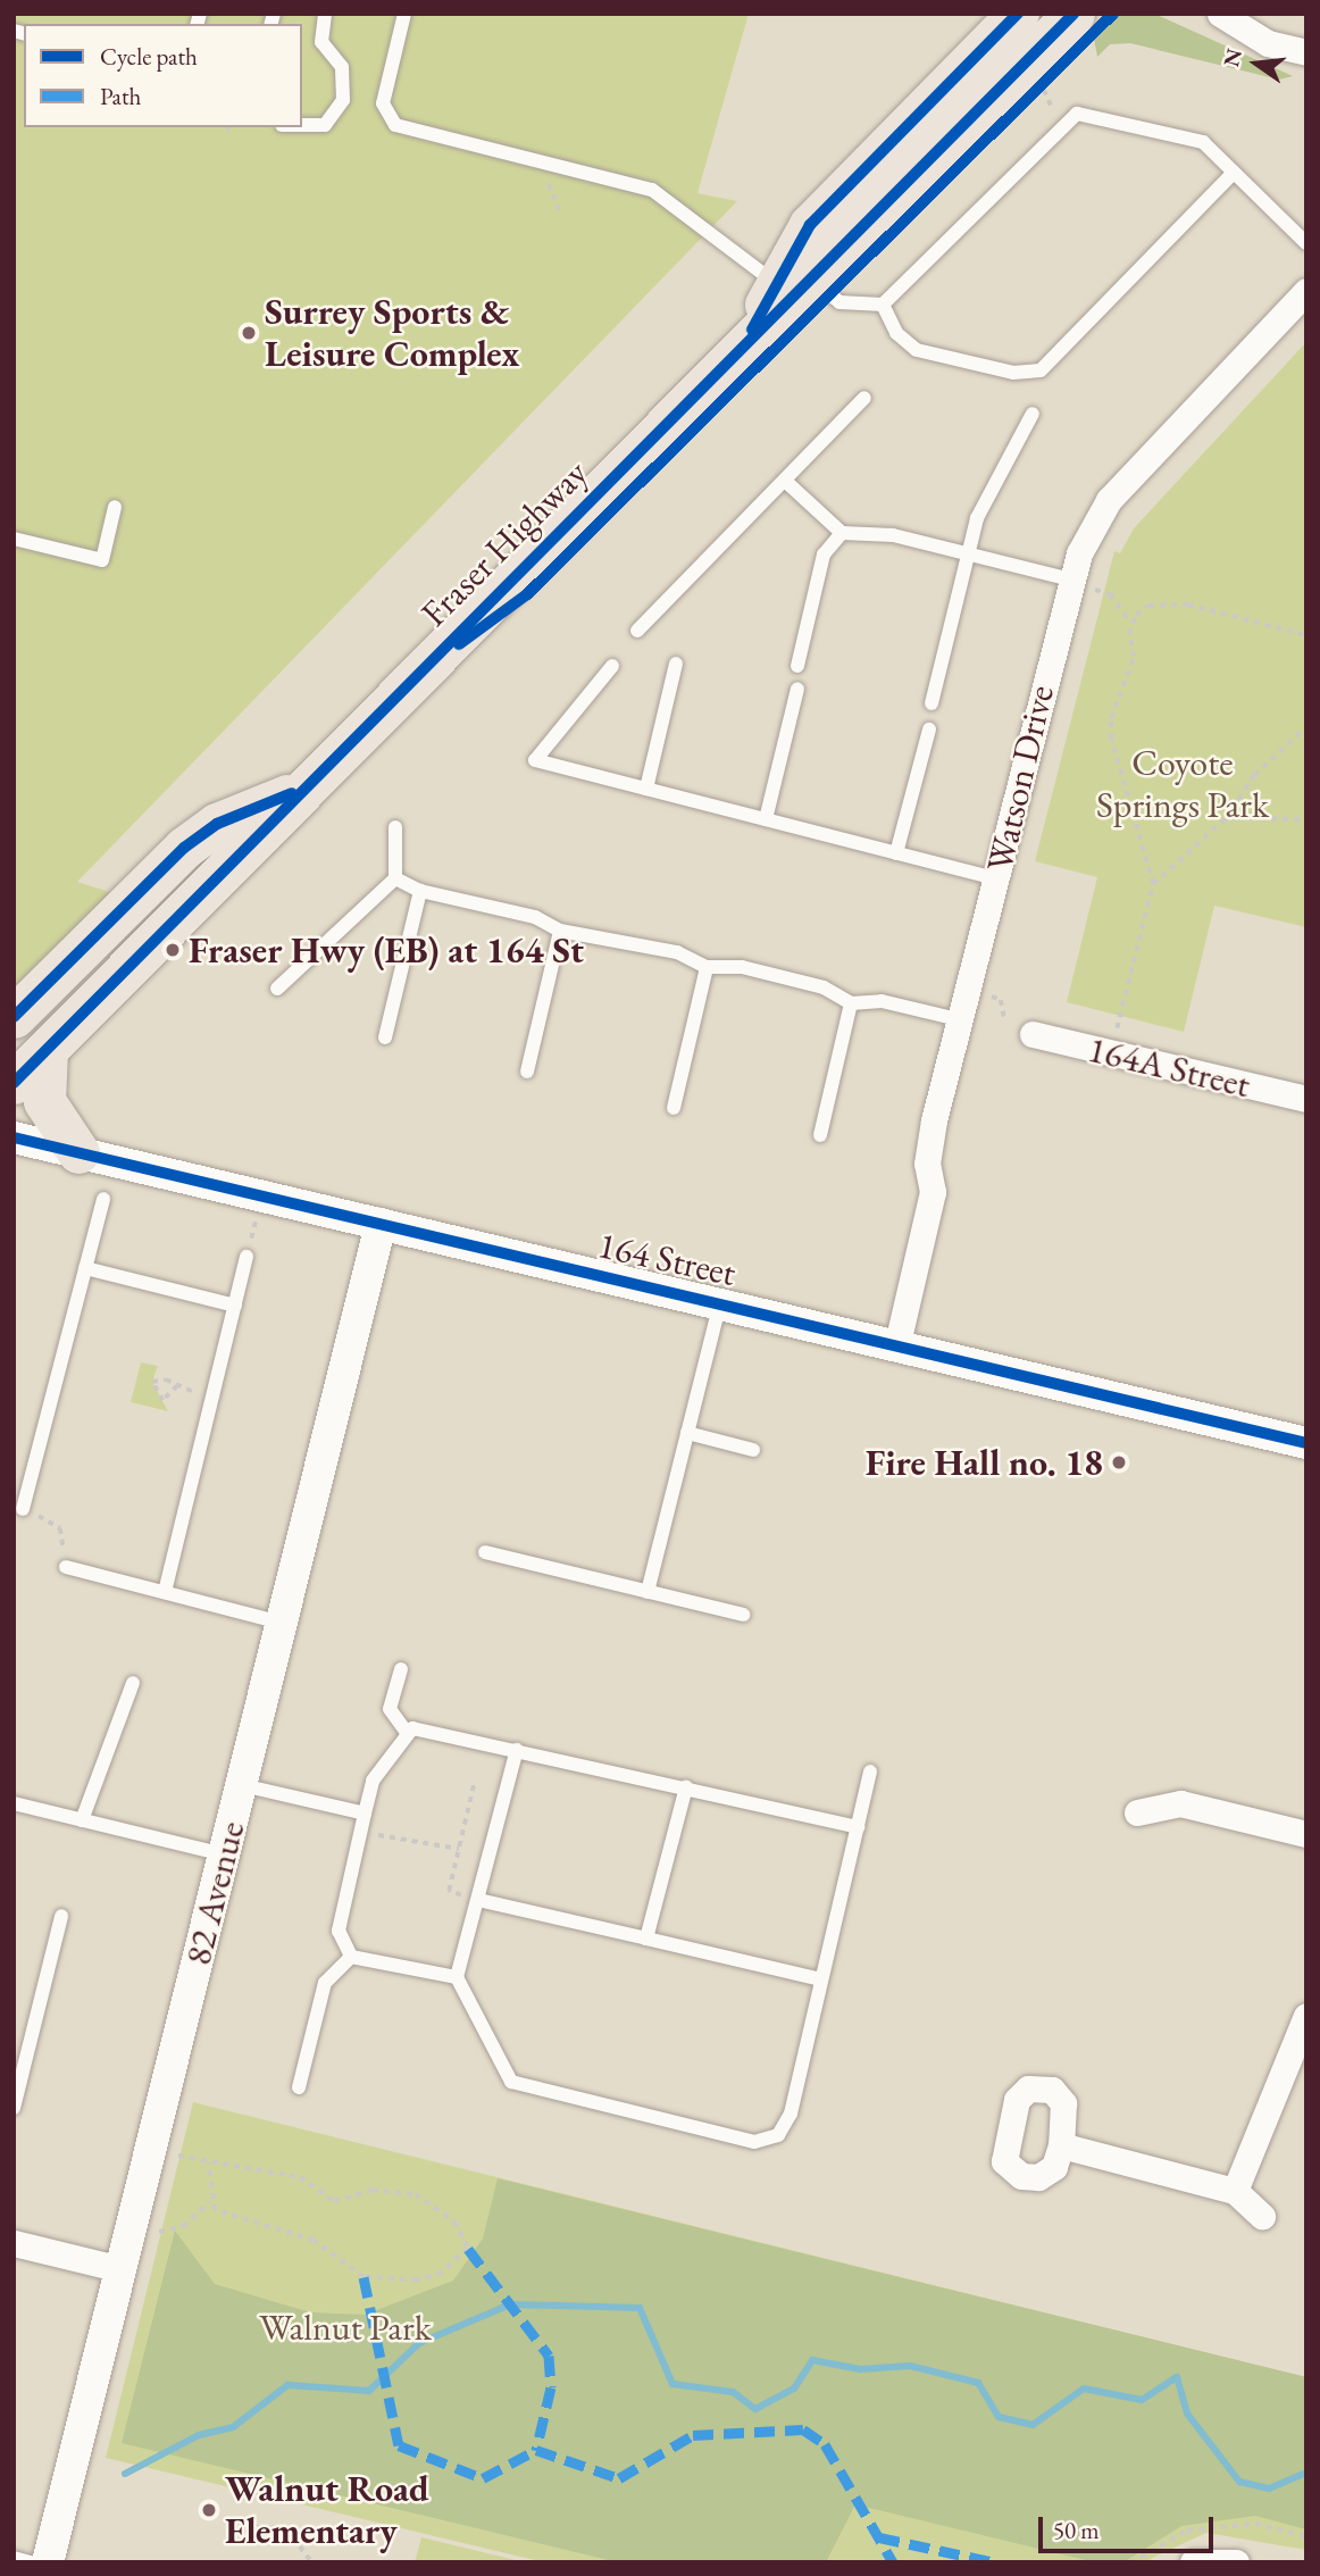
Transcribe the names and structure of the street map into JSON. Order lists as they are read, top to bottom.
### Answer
{
  "streets": {
    "main road": ["Fraser Highway"],
    "street": [
      "Watson Drive",
      "164A Street",
      "164 Street",
      "82 Avenue"
    ]
  },
  "crossings": [
    ["Watson Drive", "164 Street"],
    ["164 Street", "82 Avenue"]
  ],
  "parks": ["Coyote Springs Park", "Walnut Park"],
  "places": [
    "Surrey Sports & Leisure Complex",
    "Fraser Hwy (EB) at 164 St",
    "Fire Hall no. 18",
    "Walnut Road Elementary"
  ],
  "legend": ["Cycle path", "Path"],
  "scale_bar": "50 m",
  "north": "left"
}
